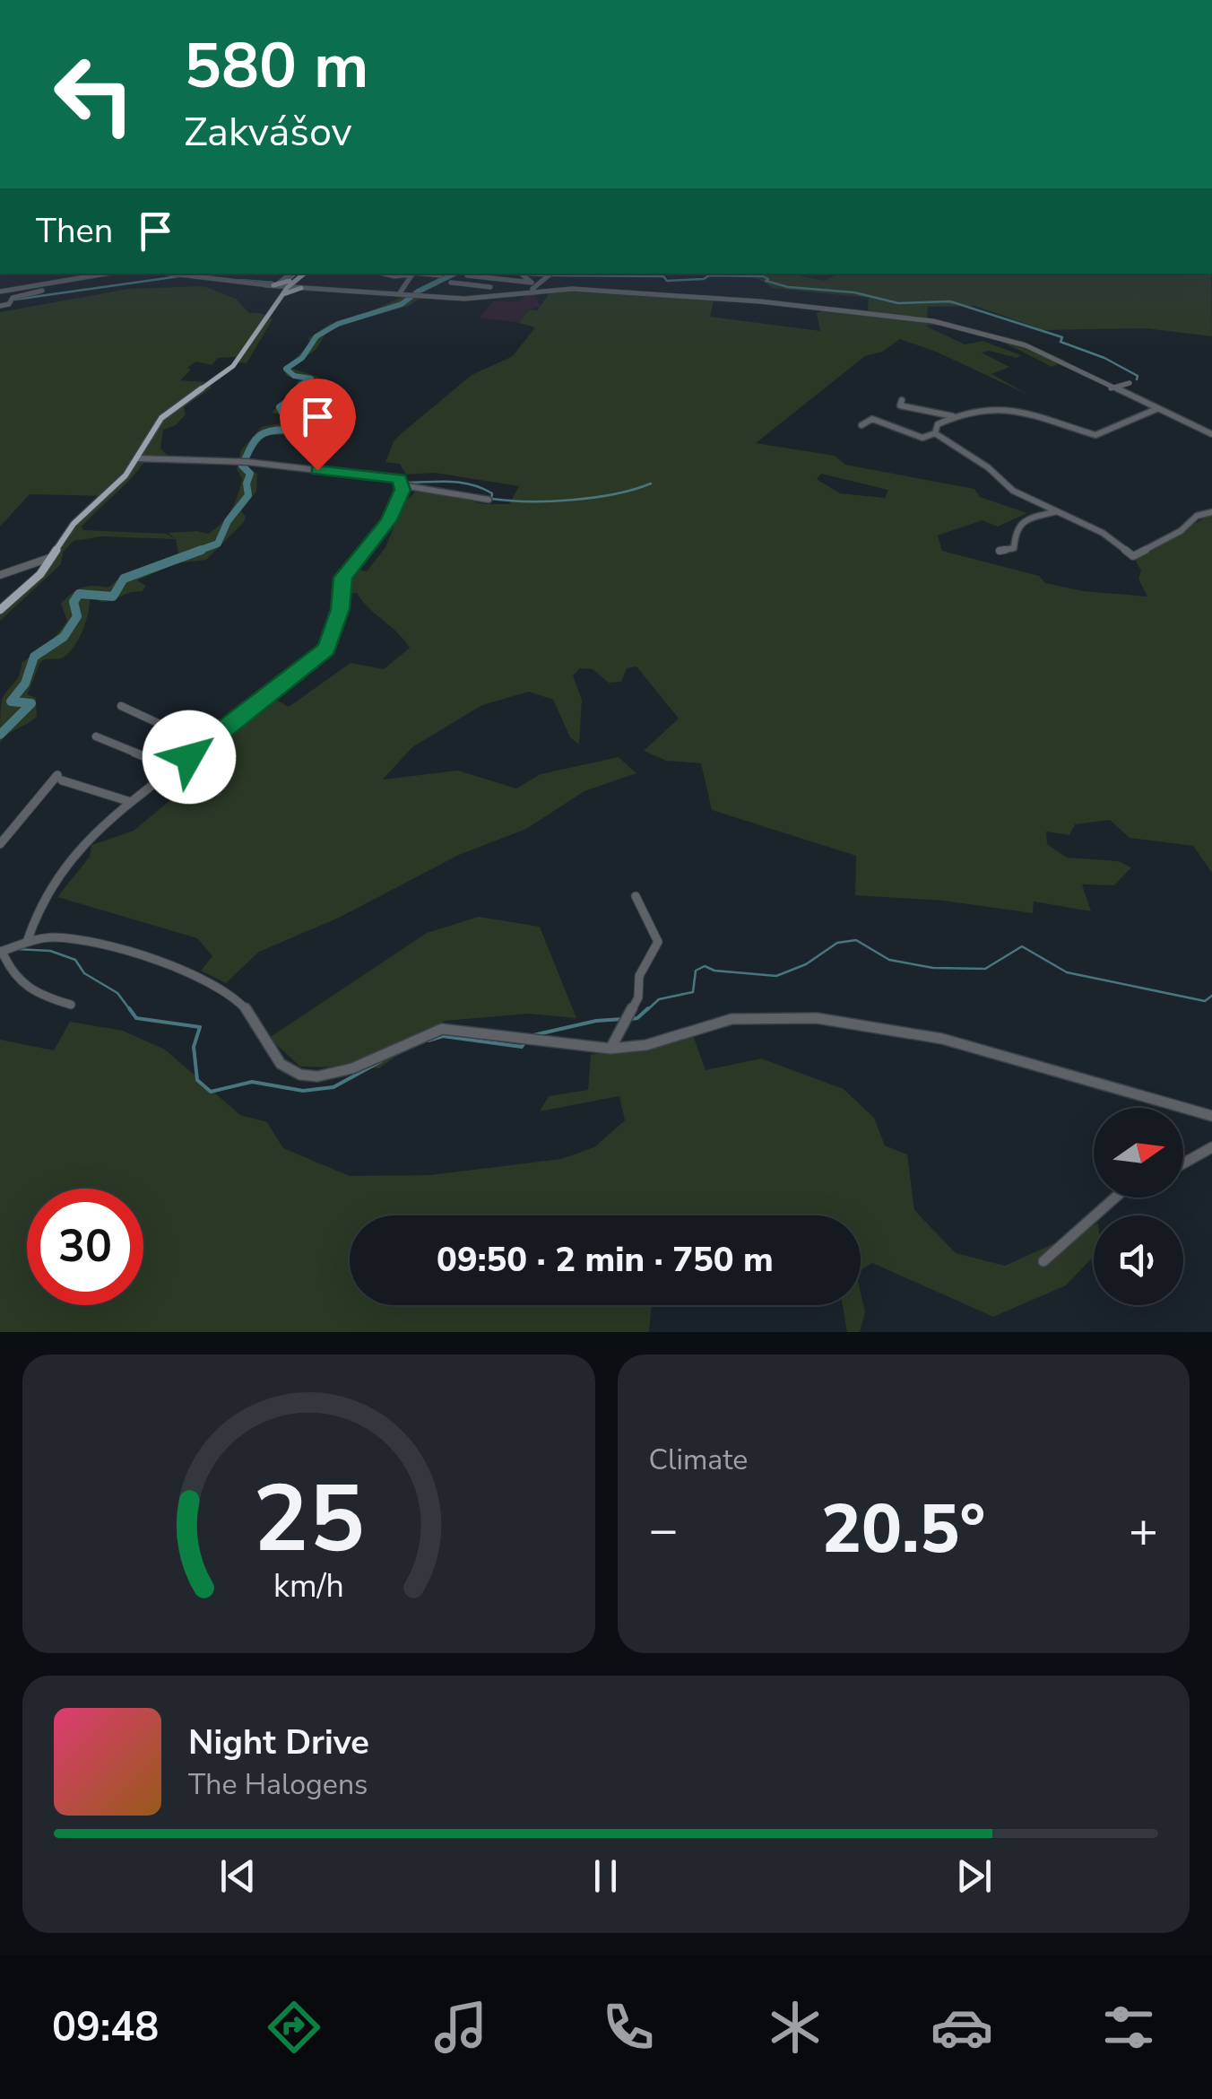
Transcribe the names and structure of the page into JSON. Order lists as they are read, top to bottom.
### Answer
{
  "north": "right",
  "page": {
    "turn": ["580 m", "Zakvášov"],
    "then": "Then",
    "limit": "30",
    "trip": "09:50 · 2 min · 750 m",
    "tile": "Climate",
    "heat": ["−", "20.5°", "+"],
    "song": ["Night Drive", "The Halogens"],
    "tabs": "09:48",
    "gauge": ["25", "km/h"]
  }
}
